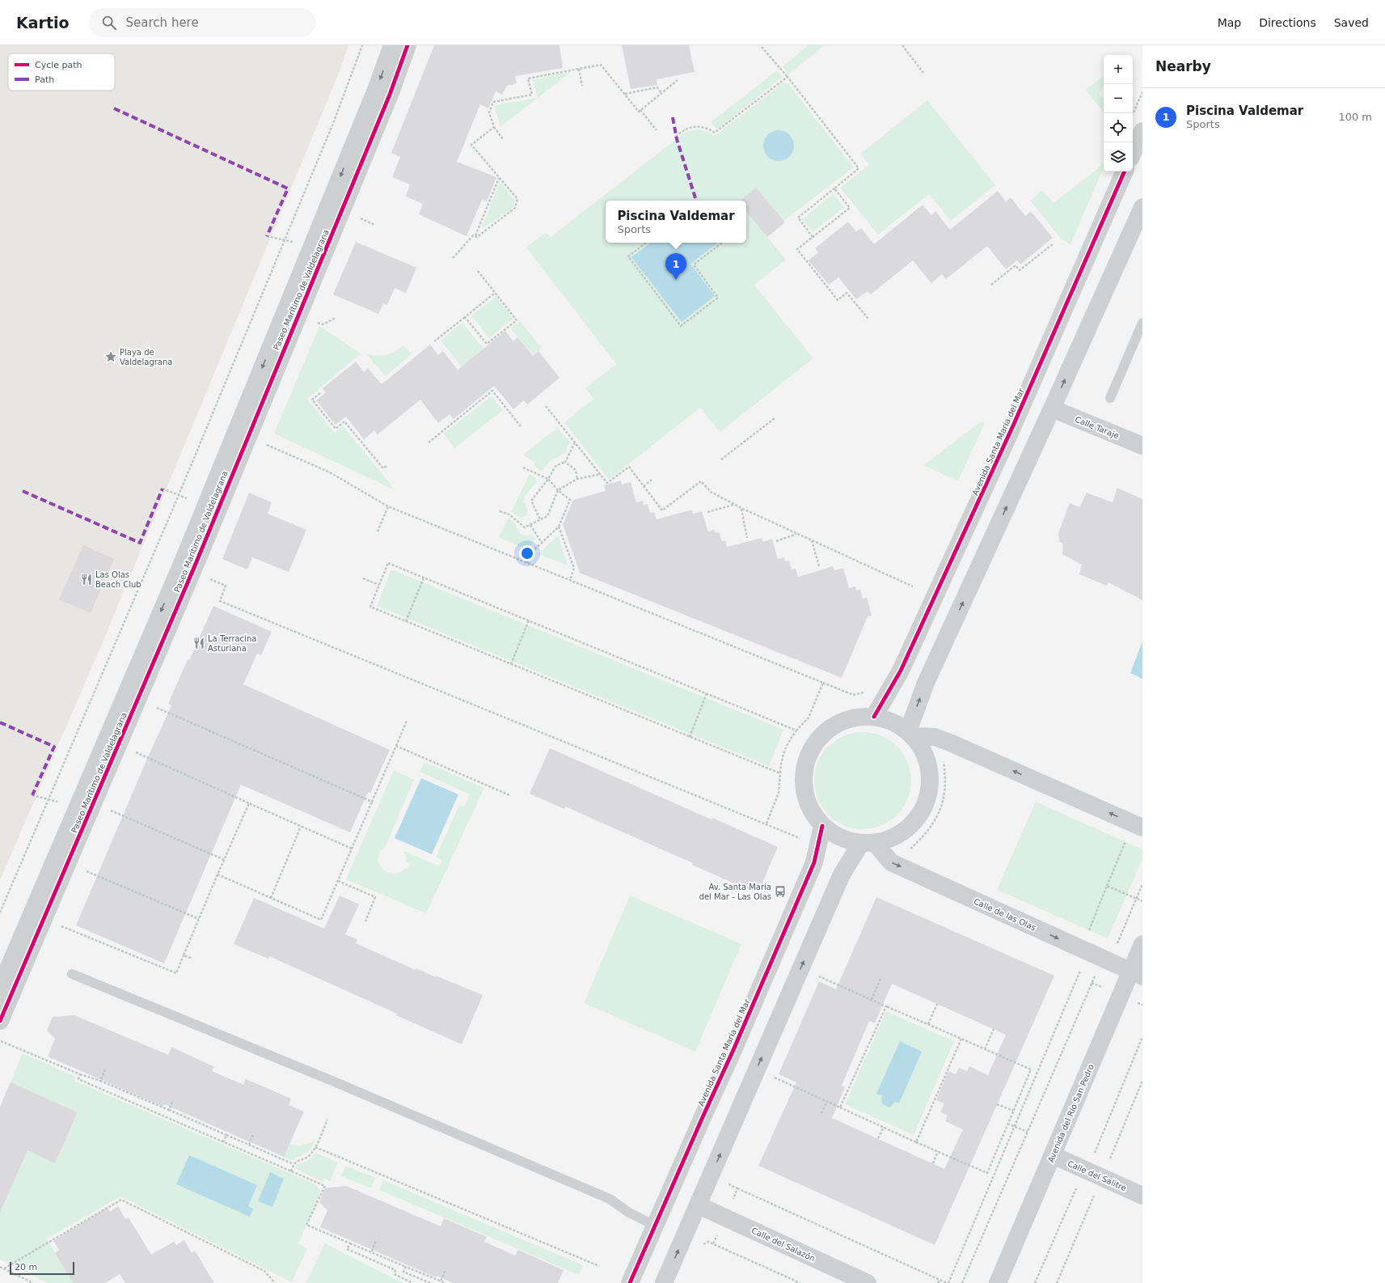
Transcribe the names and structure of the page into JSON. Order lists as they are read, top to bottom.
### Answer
{
  "streets": {
    "street": [
      "Paseo Marítimo de Valdelagrana",
      "Calle Taraje",
      "Avenida Santa María del Mar",
      "Calle de las Olas",
      "Avenida del Río San Pedro",
      "Calle del Salitre",
      "Calle del Salazón"
    ]
  },
  "crossings": [
    ["Calle de las Olas", "Avenida del Río San Pedro"],
    ["Avenida del Río San Pedro", "Calle del Salitre"]
  ],
  "places": {
    "place": ["Playa de Valdelagrana"],
    "restaurant": ["Las Olas Beach Club", "La Terracina Asturiana"],
    "bus stop": ["Av. Santa María del Mar - Las Olas"]
  },
  "legend": ["Cycle path", "Path"],
  "scale_bar": "20 m",
  "page": {
    "header": "Kartio",
    "search": "Search here",
    "nav": ["Map", "Directions", "Saved"],
    "heading": "Nearby",
    "map_buttons": ["+", "−"],
    "list": [
      {
        "mark": "1",
        "name": "Piscina Valdemar",
        "note": "Sports",
        "value": "100 m"
      }
    ],
    "popup": ["Piscina Valdemar", "Sports"],
    "pins": "1",
    "scale": "20 m"
  }
}
